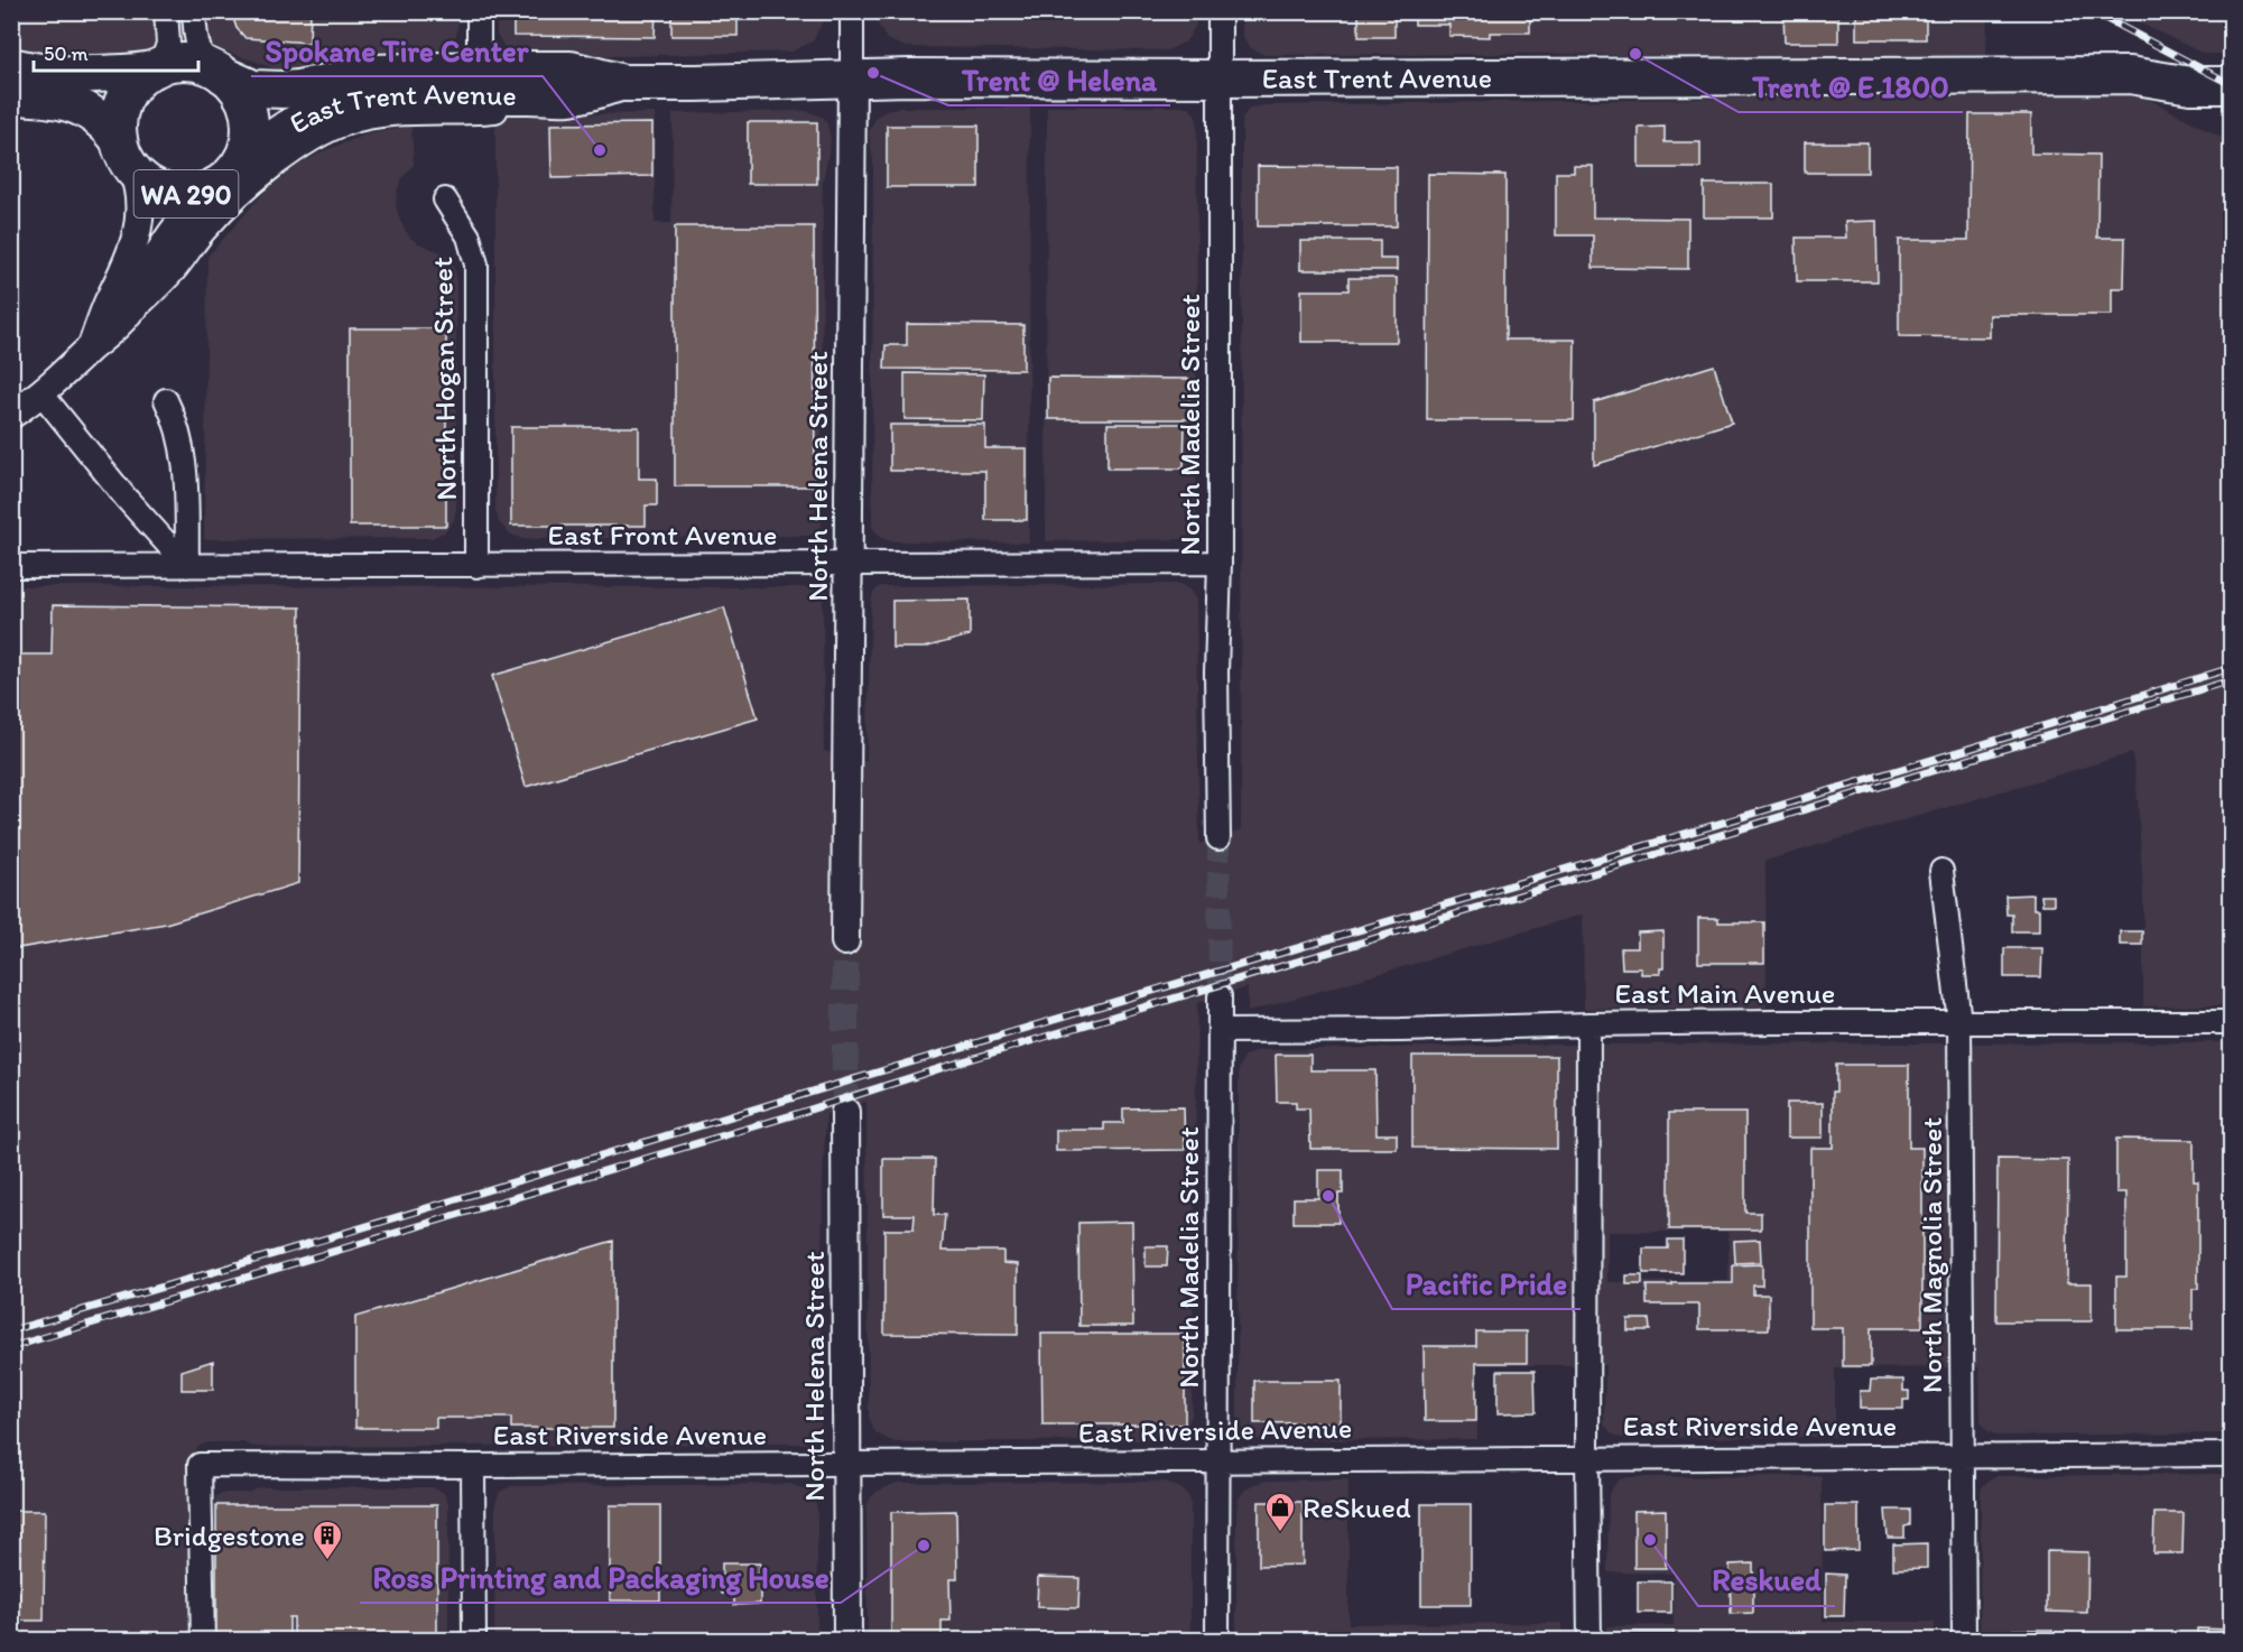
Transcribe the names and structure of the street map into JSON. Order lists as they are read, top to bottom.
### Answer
{
  "streets": {
    "main road": ["East Trent Avenue", "WA 290"],
    "street": [
      "North Hogan Street",
      "North Madelia Street",
      "North Helena Street",
      "East Front Avenue",
      "East Main Avenue",
      "North Magnolia Street",
      "East Riverside Avenue"
    ]
  },
  "crossings": [
    ["East Trent Avenue", "WA 290"],
    ["East Trent Avenue", "North Madelia Street"],
    ["East Trent Avenue", "North Helena Street"],
    ["North Hogan Street", "East Front Avenue"],
    ["North Madelia Street", "East Front Avenue"],
    ["North Madelia Street", "East Main Avenue"],
    ["North Madelia Street", "East Riverside Avenue"],
    ["North Helena Street", "East Front Avenue"],
    ["North Helena Street", "East Riverside Avenue"],
    ["East Main Avenue", "North Magnolia Street"],
    ["North Magnolia Street", "East Riverside Avenue"]
  ],
  "places": {
    "other": [
      "Trent @ E 1800",
      "Trent @ Helena",
      "Spokane Tire Center",
      "Pacific Pride",
      "Reskued",
      "Ross Printing and Packaging House"
    ],
    "shop": ["ReSkued"],
    "building": ["Bridgestone"]
  },
  "scale_bar": "50 m"
}
